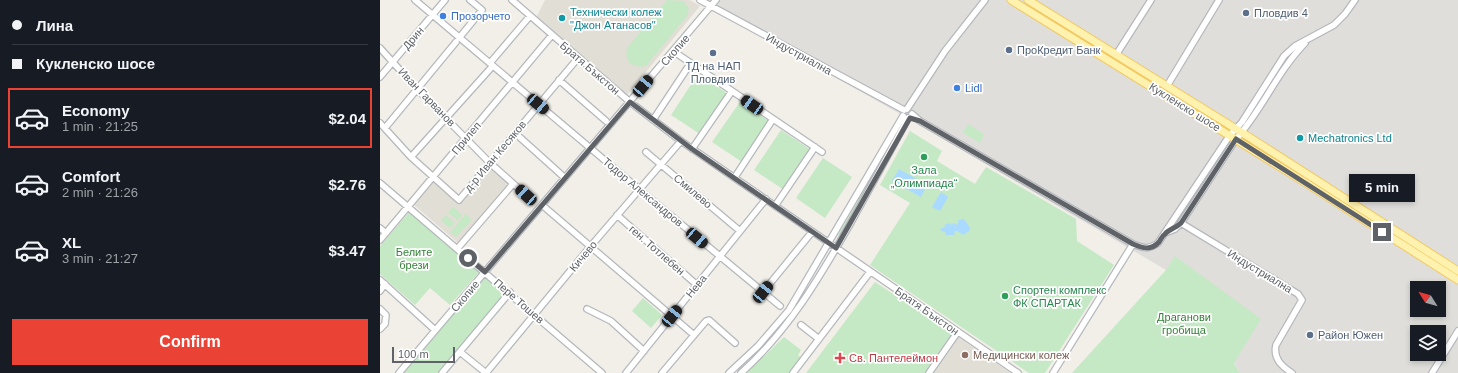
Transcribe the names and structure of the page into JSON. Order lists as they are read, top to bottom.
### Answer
{
  "streets": {
    "main road": ["Кукленско шосе"],
    "street": [
      "Дрин",
      "Скопие",
      "Индустриална",
      "Братя Бъкстон",
      "Иван Гарванов",
      "Прилеп",
      "д-р Иван Кесяков",
      "Смилево",
      "Тодор Александров",
      "ген. Тотлебен",
      "Кичево",
      "Нева",
      "Пере Тошев"
    ]
  },
  "crossings": [
    ["Дрин", "Иван Гарванов"],
    ["Дрин", "Тодор Александров"],
    ["Скопие", "Индустриална"],
    ["Скопие", "Братя Бъкстон"],
    ["Скопие", "Тодор Александров"],
    ["Скопие", "Пере Тошев"],
    ["Индустриална", "Кукленско шосе"],
    ["Братя Бъкстон", "Прилеп"],
    ["Братя Бъкстон", "д-р Иван Кесяков"],
    ["Братя Бъкстон", "Кичево"],
    ["Братя Бъкстон", "Нева"],
    ["Иван Гарванов", "Прилеп"],
    ["Иван Гарванов", "д-р Иван Кесяков"],
    ["Прилеп", "д-р Иван Кесяков"],
    ["Прилеп", "Тодор Александров"],
    ["Прилеп", "Пере Тошев"],
    ["д-р Иван Кесяков", "Тодор Александров"],
    ["Смилево", "Кичево"],
    ["Смилево", "Нева"],
    ["Тодор Александров", "Кичево"],
    ["Тодор Александров", "Нева"],
    ["ген. Тотлебен", "Кичево"],
    ["ген. Тотлебен", "Нева"],
    ["Кичево", "Пере Тошев"]
  ],
  "parks": ["Белите брези", "Драганови гробища"],
  "places": {
    "other": [
      "Пловдив 4",
      "Прозорчето",
      "Технически колеж \"Джон Атанасов\"",
      "ПроКредит Банк",
      "ТД на НАП Пловдив",
      "Lidl",
      "Mechatronics Ltd",
      "Зала „Олимпиада“",
      "Спортен комплекс ФК СПАРТАК",
      "Район Южен",
      "Медицински колеж"
    ],
    "health": ["Св. Пантелеймон"]
  },
  "scale_bar": "100 m",
  "north": "top left",
  "page": {
    "banner": ["Лина", "Кукленско шосе"],
    "list": [
      {
        "name": "Economy",
        "note": "1 min · 21:25",
        "value": "$2.04"
      },
      {
        "name": "Comfort",
        "note": "2 min · 21:26",
        "value": "$2.76"
      },
      {
        "name": "XL",
        "note": "3 min · 21:27",
        "value": "$3.47"
      }
    ],
    "bubble": "5 min",
    "buttons": "Confirm",
    "scale": "100 m"
  }
}
